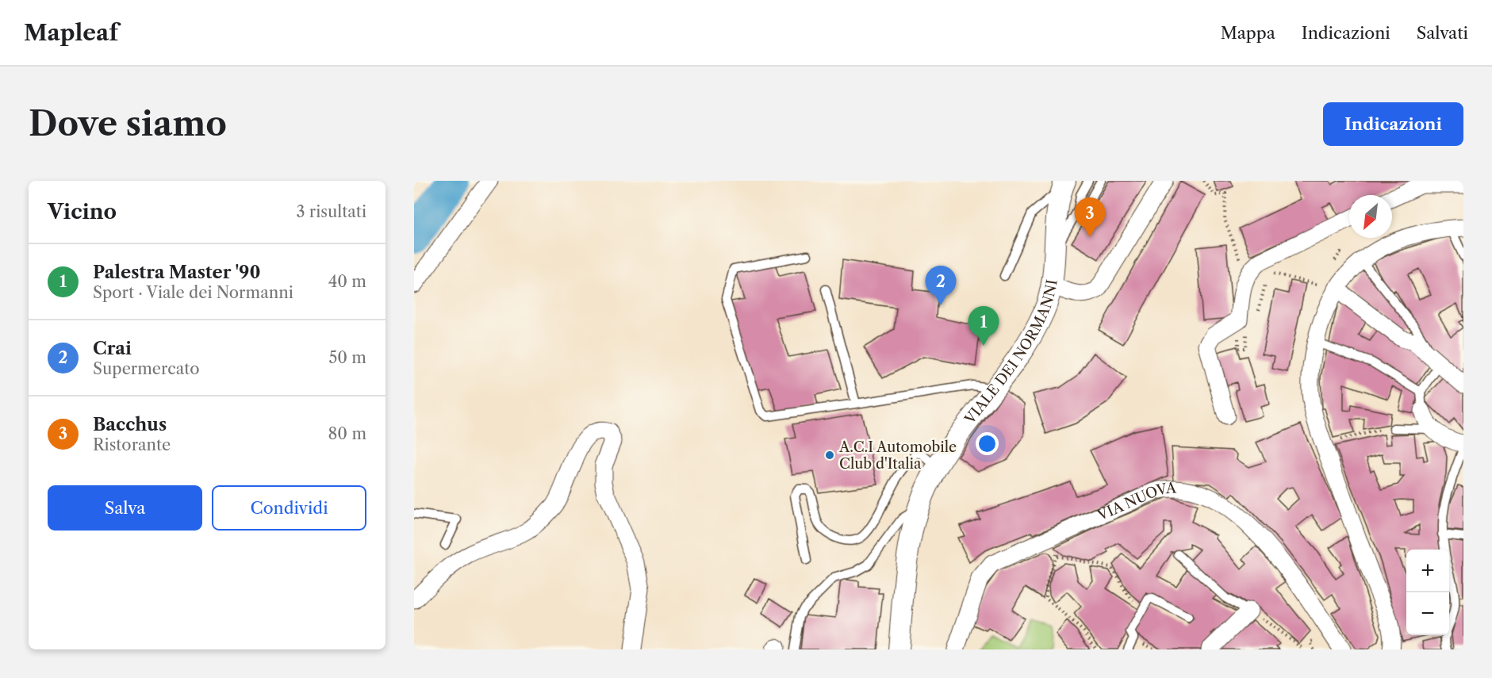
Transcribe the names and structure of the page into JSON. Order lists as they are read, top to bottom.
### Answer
{
  "streets": {
    "street": ["VIALE DEI NORMANNI", "VIA NUOVA"]
  },
  "places": ["A.C.I Automobile Club d'Italia"],
  "north": "bottom left",
  "page": {
    "header": "Mapleaf",
    "nav": ["Mappa", "Indicazioni", "Salvati"],
    "buttons": [
      "Indicazioni",
      ["Salva", "Condividi"]
    ],
    "title": "Dove siamo",
    "heading": ["Vicino", "3 risultati"],
    "pins": ["3", "2", "1"],
    "list": [
      {
        "mark": "1",
        "name": "Palestra Master '90",
        "note": "Sport · Viale dei Normanni",
        "value": "40 m"
      },
      {
        "mark": "2",
        "name": "Crai",
        "note": "Supermercato",
        "value": "50 m"
      },
      {
        "mark": "3",
        "name": "Bacchus",
        "note": "Ristorante",
        "value": "80 m"
      }
    ],
    "map_buttons": ["+", "−"]
  }
}
